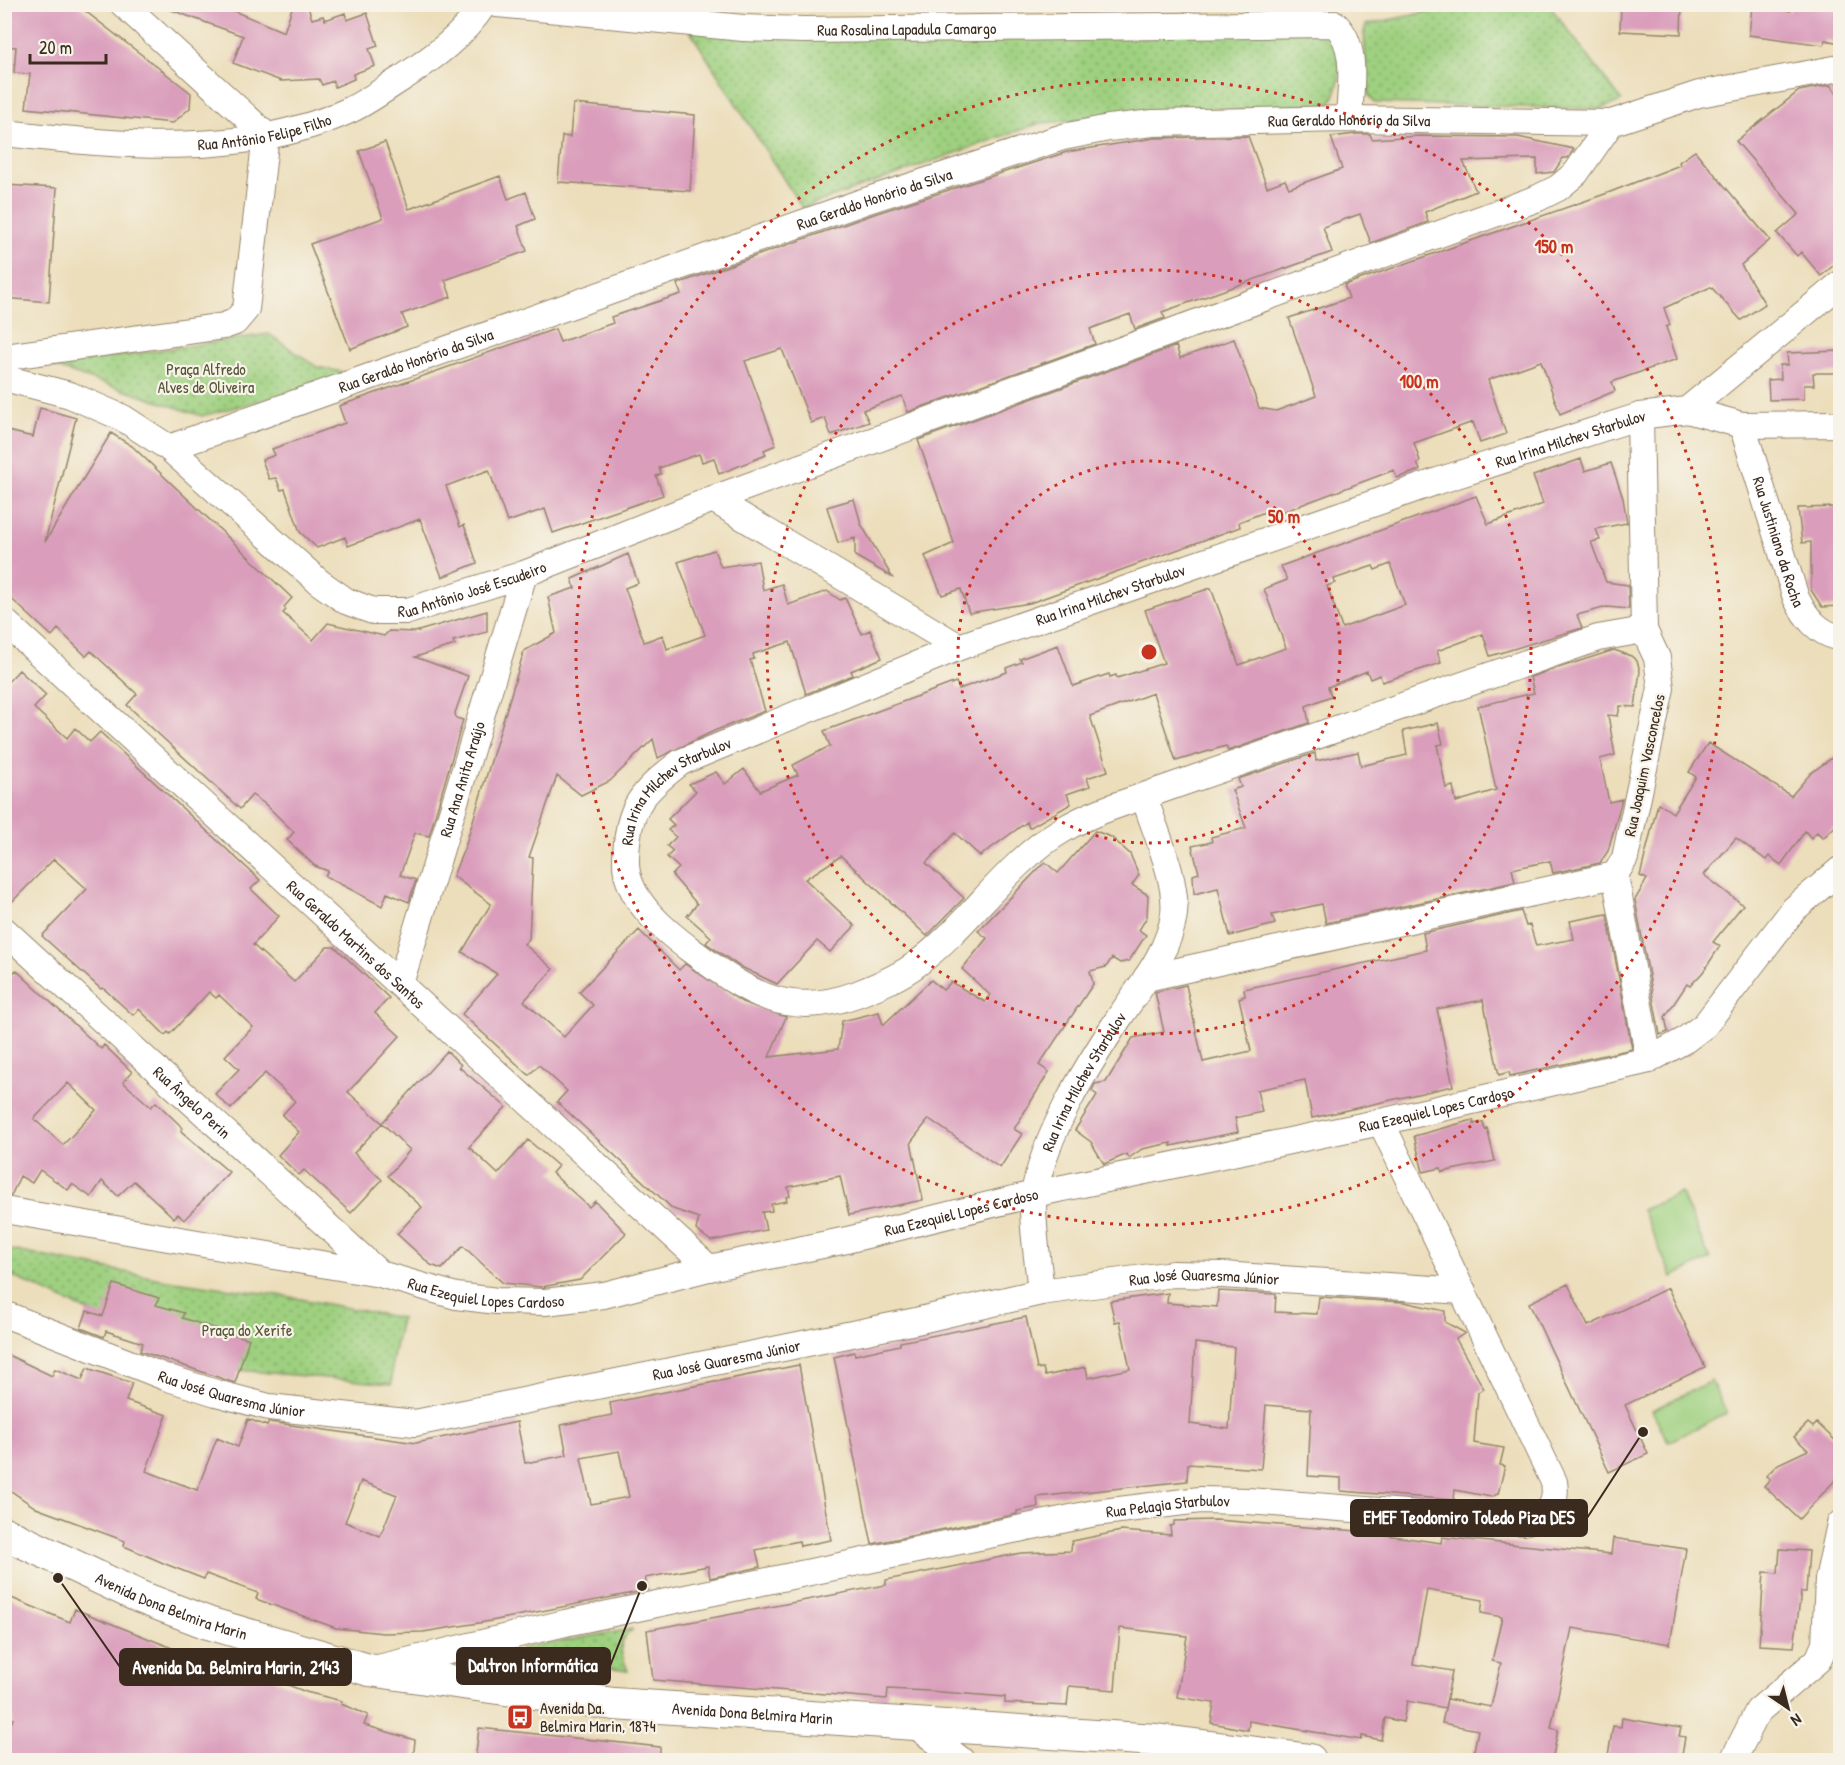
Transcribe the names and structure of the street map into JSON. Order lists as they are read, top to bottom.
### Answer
{
  "streets": {
    "main road": ["Avenida Dona Belmira Marin"],
    "street": [
      "Rua Rosalina Lapadula Camargo",
      "Rua Geraldo Honório da Silva",
      "Rua Antônio Felipe Filho",
      "Rua Irina Milchev Starbulov",
      "Rua Justiniano da Rocha",
      "Rua Antônio José Escudeiro",
      "Rua Joaquim Vasconcelos",
      "Rua Ana Anita Araújo",
      "Rua Geraldo Martins dos Santos",
      "Rua Ângelo Perin",
      "Rua Ezequiel Lopes Cardoso",
      "Rua José Quaresma Júnior",
      "Rua Pelagia Starbulov"
    ]
  },
  "crossings": [
    ["Rua Rosalina Lapadula Camargo", "Rua Geraldo Honório da Silva"],
    ["Rua Geraldo Honório da Silva", "Rua Antônio José Escudeiro"],
    ["Rua Irina Milchev Starbulov", "Rua Justiniano da Rocha"],
    ["Rua Irina Milchev Starbulov", "Rua Ezequiel Lopes Cardoso"],
    ["Rua Irina Milchev Starbulov", "Rua José Quaresma Júnior"],
    ["Rua Antônio José Escudeiro", "Rua Ana Anita Araújo"],
    ["Rua Ana Anita Araújo", "Rua Geraldo Martins dos Santos"],
    ["Rua Geraldo Martins dos Santos", "Rua Ezequiel Lopes Cardoso"],
    ["Rua Ângelo Perin", "Rua Ezequiel Lopes Cardoso"],
    ["Rua Ezequiel Lopes Cardoso", "Rua Pelagia Starbulov"],
    ["Rua José Quaresma Júnior", "Rua Pelagia Starbulov"],
    ["Rua Pelagia Starbulov", "Avenida Dona Belmira Marin"]
  ],
  "parks": ["Praça Alfredo Alves de Oliveira", "Praça do Xerife"],
  "places": {
    "other": ["EMEF Teodomiro Toledo Piza DES", "Avenida Da. Belmira Marin, 2143", "Daltron Informática"],
    "bus stop": ["Avenida Da. Belmira Marin, 1874"]
  },
  "scale_bar": "20 m",
  "north": "bottom right",
  "rings": ["150 m", "100 m", "50 m"]
}
